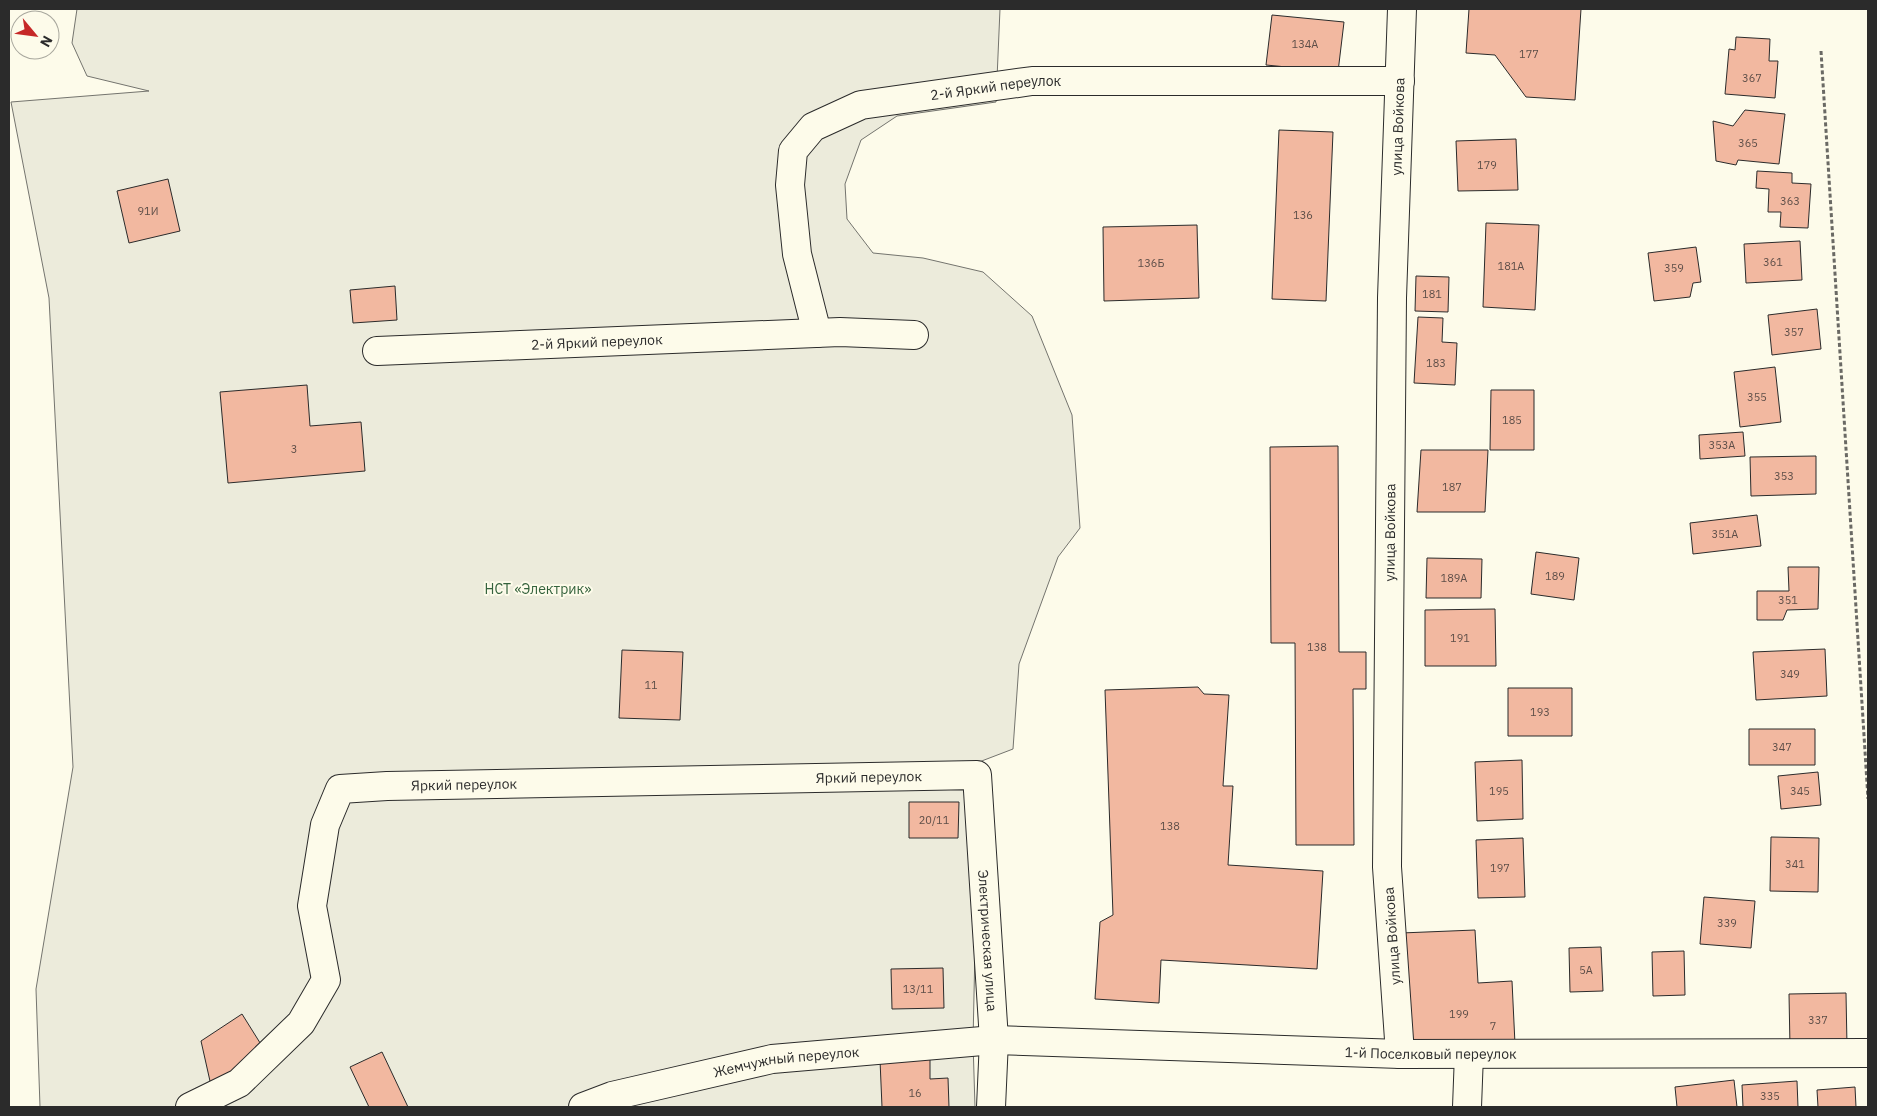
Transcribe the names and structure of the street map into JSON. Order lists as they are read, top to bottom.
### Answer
{
  "streets": {
    "street": [
      "2-й Яркий переулок",
      "улица Войкова",
      "Яркий переулок",
      "Электрическая улица",
      "1-й Поселковый переулок",
      "Жемчужный переулок"
    ]
  },
  "crossings": [
    ["2-й Яркий переулок", "улица Войкова"],
    ["улица Войкова", "1-й Поселковый переулок"],
    ["Яркий переулок", "Электрическая улица"],
    ["Электрическая улица", "1-й Поселковый переулок"],
    ["Электрическая улица", "Жемчужный переулок"],
    ["1-й Поселковый переулок", "Жемчужный переулок"]
  ],
  "parks": ["НСТ «Электрик»"],
  "house_numbers": [
    "134А",
    "177",
    "367",
    "365",
    "179",
    "363",
    "91И",
    "136",
    "361",
    "136Б",
    "181А",
    "359",
    "181",
    "357",
    "183",
    "355",
    "185",
    "353А",
    "3",
    "353",
    "187",
    "351А",
    "189",
    "189А",
    "351",
    "191",
    "138",
    "349",
    "11",
    "193",
    "347",
    "195",
    "345",
    "20/11",
    "138",
    "341",
    "197",
    "339",
    "5А",
    "13/11",
    "199",
    "337",
    "7",
    "16",
    "335"
  ],
  "north": "bottom right"
}
